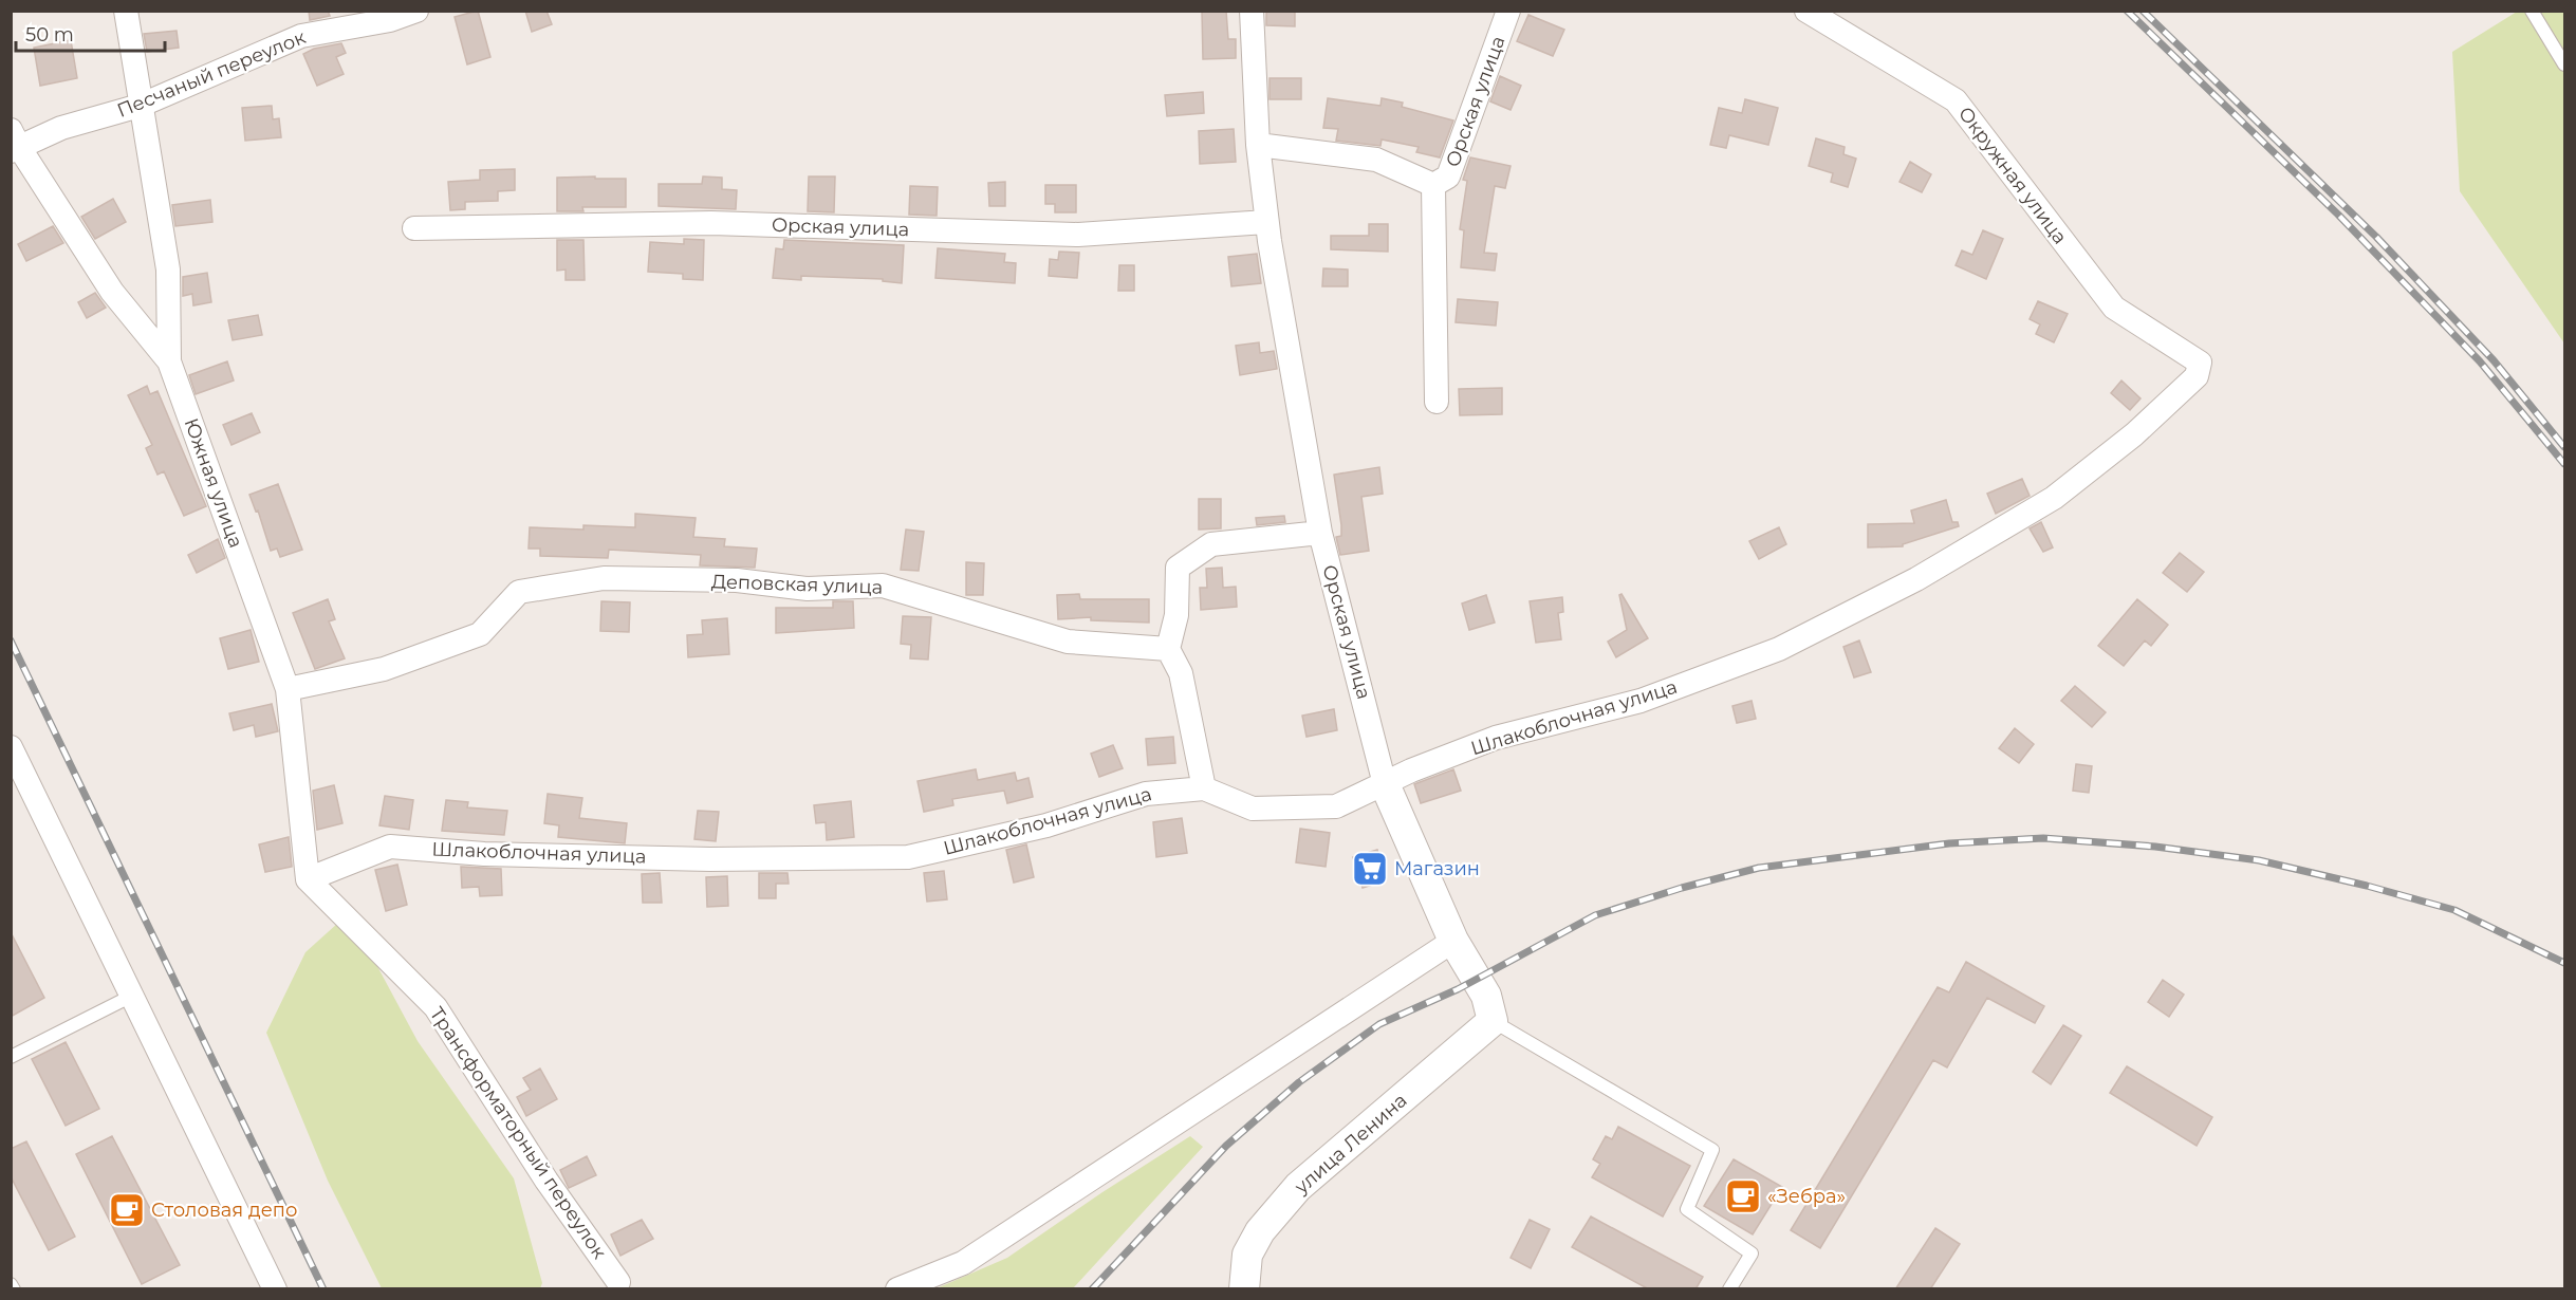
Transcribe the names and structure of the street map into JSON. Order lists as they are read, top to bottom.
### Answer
{
  "streets": {
    "street": [
      "Песчаный переулок",
      "Орская улица",
      "Окружная улица",
      "Южная улица",
      "Деповская улица",
      "Шлакоблочная улица",
      "Трансформаторный переулок",
      "улица Ленина"
    ]
  },
  "crossings": [
    ["Песчаный переулок", "Южная улица"],
    ["Орская улица", "Шлакоблочная улица"],
    ["Орская улица", "улица Ленина"],
    ["Окружная улица", "Шлакоблочная улица"],
    ["Южная улица", "Деповская улица"],
    ["Южная улица", "Шлакоблочная улица"],
    ["Южная улица", "Трансформаторный переулок"],
    ["Шлакоблочная улица", "Трансформаторный переулок"]
  ],
  "places": {
    "supermarket": ["Магазин"],
    "cafe": ["«Зебра»", "Столовая депо"]
  },
  "scale_bar": "50 m"
}
